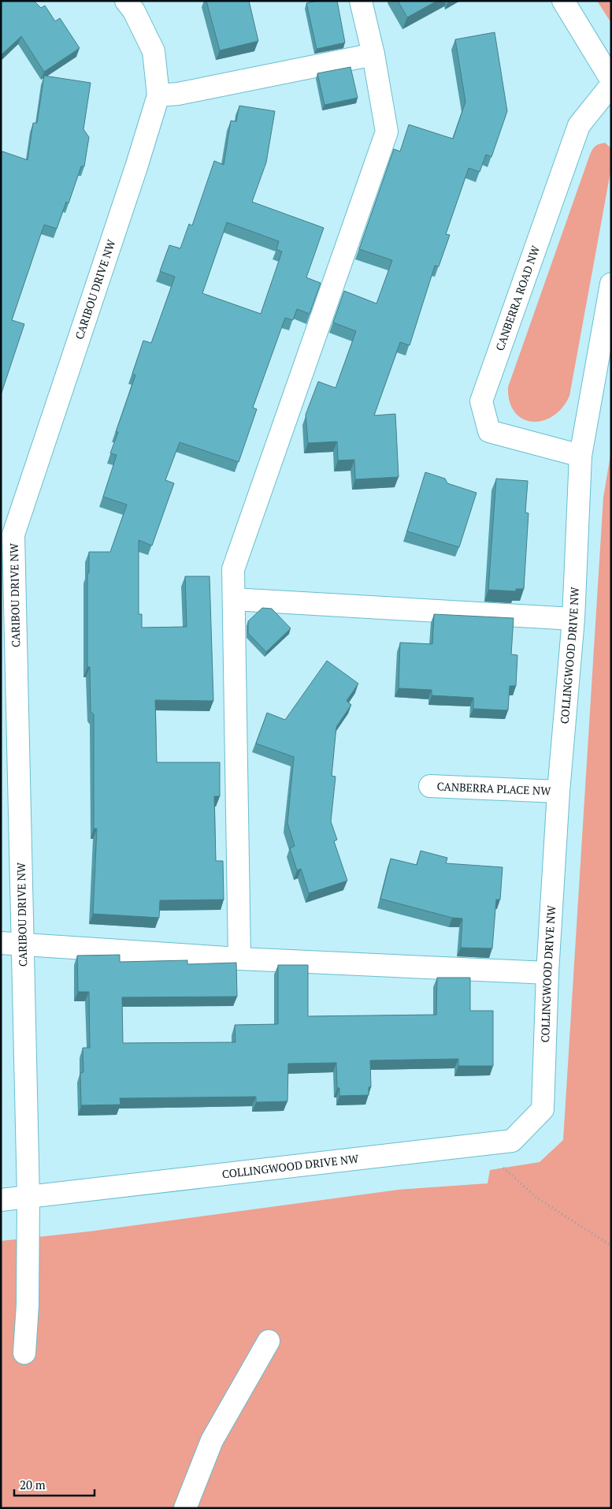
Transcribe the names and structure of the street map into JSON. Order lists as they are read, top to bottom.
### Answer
{
  "streets": {
    "street": [
      "CARIBOU DRIVE NW",
      "CANBERRA ROAD NW",
      "COLLINGWOOD DRIVE NW",
      "CANBERRA PLACE NW"
    ]
  },
  "crossings": [
    ["CARIBOU DRIVE NW", "COLLINGWOOD DRIVE NW"],
    ["CANBERRA ROAD NW", "COLLINGWOOD DRIVE NW"],
    ["COLLINGWOOD DRIVE NW", "CANBERRA PLACE NW"]
  ],
  "scale_bar": "20 m"
}
